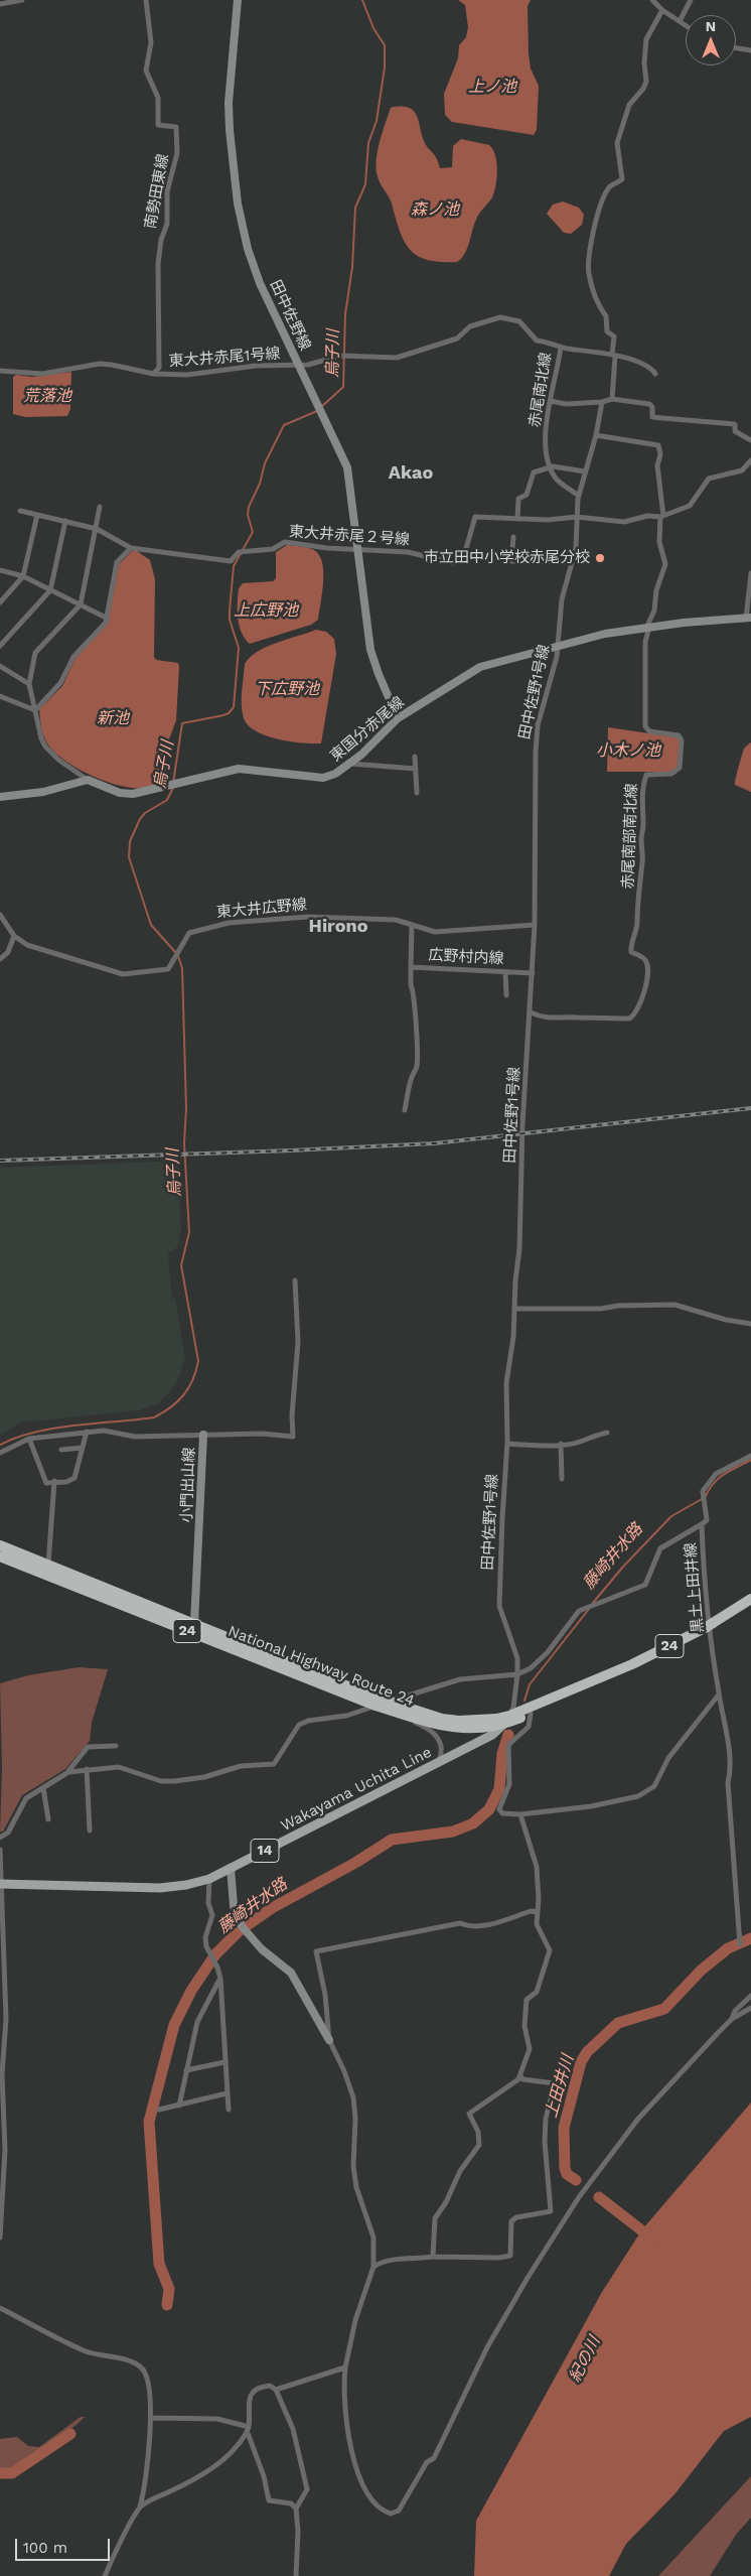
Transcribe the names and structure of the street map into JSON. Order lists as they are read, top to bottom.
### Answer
{
  "streets": {
    "highway": ["24", "National Highway Route 24"],
    "main road": ["Wakayama Uchita Line", "14"],
    "street": [
      "南勢田東線",
      "田中佐野線",
      "東大井赤尾1号線",
      "赤尾南北線",
      "東大井赤尾２号線",
      "田中佐野1号線",
      "東国分赤尾線",
      "赤尾南部南北線",
      "東大井広野線",
      "広野村内線",
      "小門出山線",
      "黒土上田井線"
    ]
  },
  "crossings": [
    ["南勢田東線", "東大井赤尾1号線"],
    ["田中佐野線", "東大井赤尾1号線"],
    ["田中佐野線", "東大井赤尾２号線"],
    ["田中佐野線", "東国分赤尾線"],
    ["東大井赤尾1号線", "赤尾南北線"],
    ["東大井赤尾２号線", "田中佐野1号線"],
    ["田中佐野1号線", "東国分赤尾線"],
    ["田中佐野1号線", "赤尾南部南北線"],
    ["田中佐野1号線", "東大井広野線"],
    ["田中佐野1号線", "広野村内線"],
    ["田中佐野1号線", "黒土上田井線"],
    ["田中佐野1号線", "National Highway Route 24"],
    ["田中佐野1号線", "Wakayama Uchita Line"],
    ["東国分赤尾線", "赤尾南部南北線"],
    ["東大井広野線", "広野村内線"],
    ["小門出山線", "National Highway Route 24"],
    ["黒土上田井線", "National Highway Route 24"],
    ["National Highway Route 24", "Wakayama Uchita Line"]
  ],
  "districts": ["Akao", "Hirono"],
  "water": [
    "上ノ池",
    "森ノ池",
    "烏子川",
    "荒落池",
    "上広野池",
    "下広野池",
    "新池",
    "小木ノ池",
    "藤崎井水路",
    "上田井川",
    "紀の川"
  ],
  "places": ["市立田中小学校赤尾分校"],
  "scale_bar": "100 m",
  "north": "top"
}
